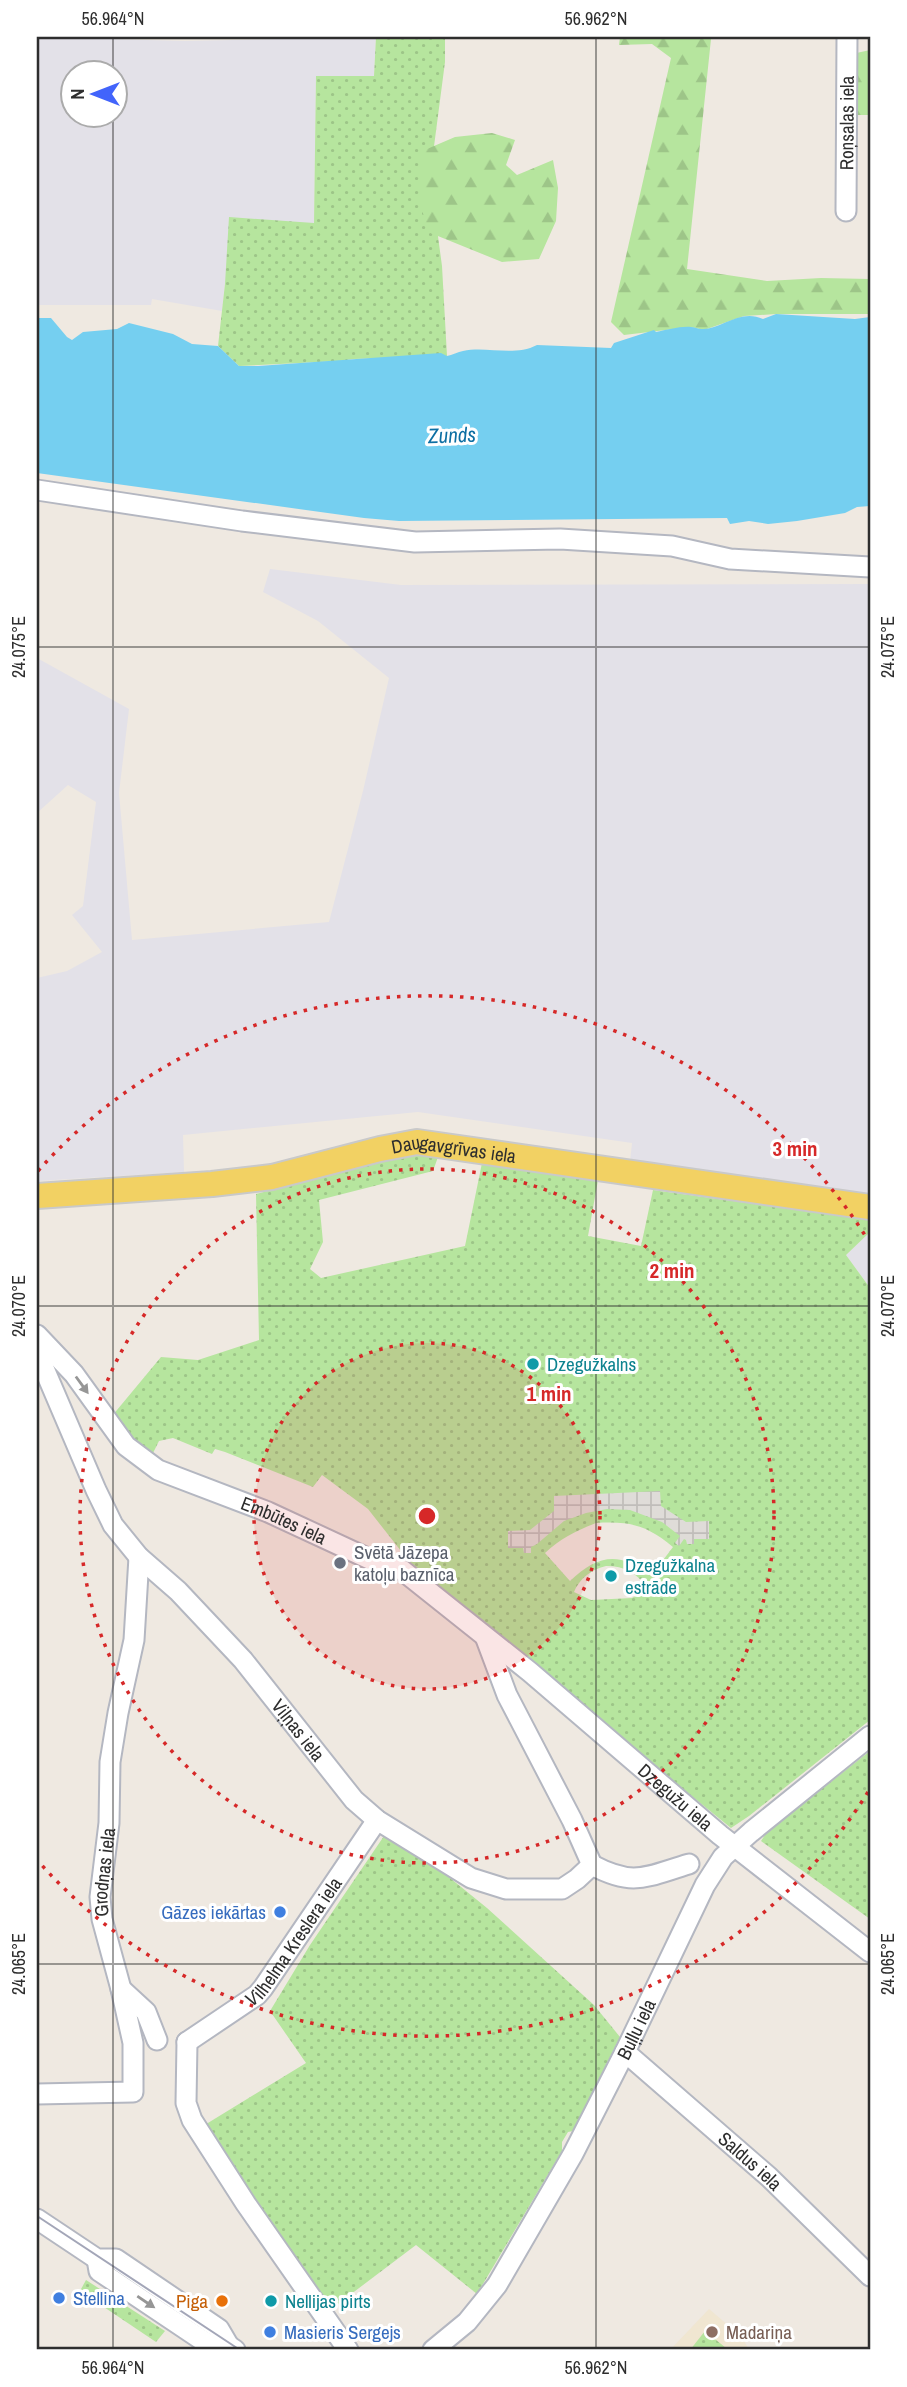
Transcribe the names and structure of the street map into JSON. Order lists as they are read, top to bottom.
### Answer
{
  "streets": {
    "main road": ["Daugavgrīvas iela"],
    "street": [
      "Roņsalas iela",
      "Embūtes iela",
      "Viļņas iela",
      "Dzegužu iela",
      "Grodņas iela",
      "Vilhelma Kreslera iela",
      "Buļļu iela",
      "Saldus iela"
    ]
  },
  "crossings": [
    ["Embūtes iela", "Dzegužu iela"],
    ["Viļņas iela", "Grodņas iela"],
    ["Viļņas iela", "Vilhelma Kreslera iela"],
    ["Dzegužu iela", "Buļļu iela"],
    ["Buļļu iela", "Saldus iela"]
  ],
  "one_way": ["Embūtes iela"],
  "water": ["Zunds"],
  "places": [
    "Dzegužkalns",
    "Svētā Jāzepa katoļu baznīca",
    "Dzegužkalna estrāde",
    "Gāzes iekārtas",
    "Stellina",
    "Piga",
    "Nellijas pirts",
    "Masieris Sergejs",
    "Madariņa"
  ],
  "north": "left",
  "coordinates": [
    "56.964°N",
    "56.962°N",
    "24.075°E",
    "24.070°E",
    "24.065°E"
  ],
  "rings": ["3 min", "2 min", "1 min"]
}
